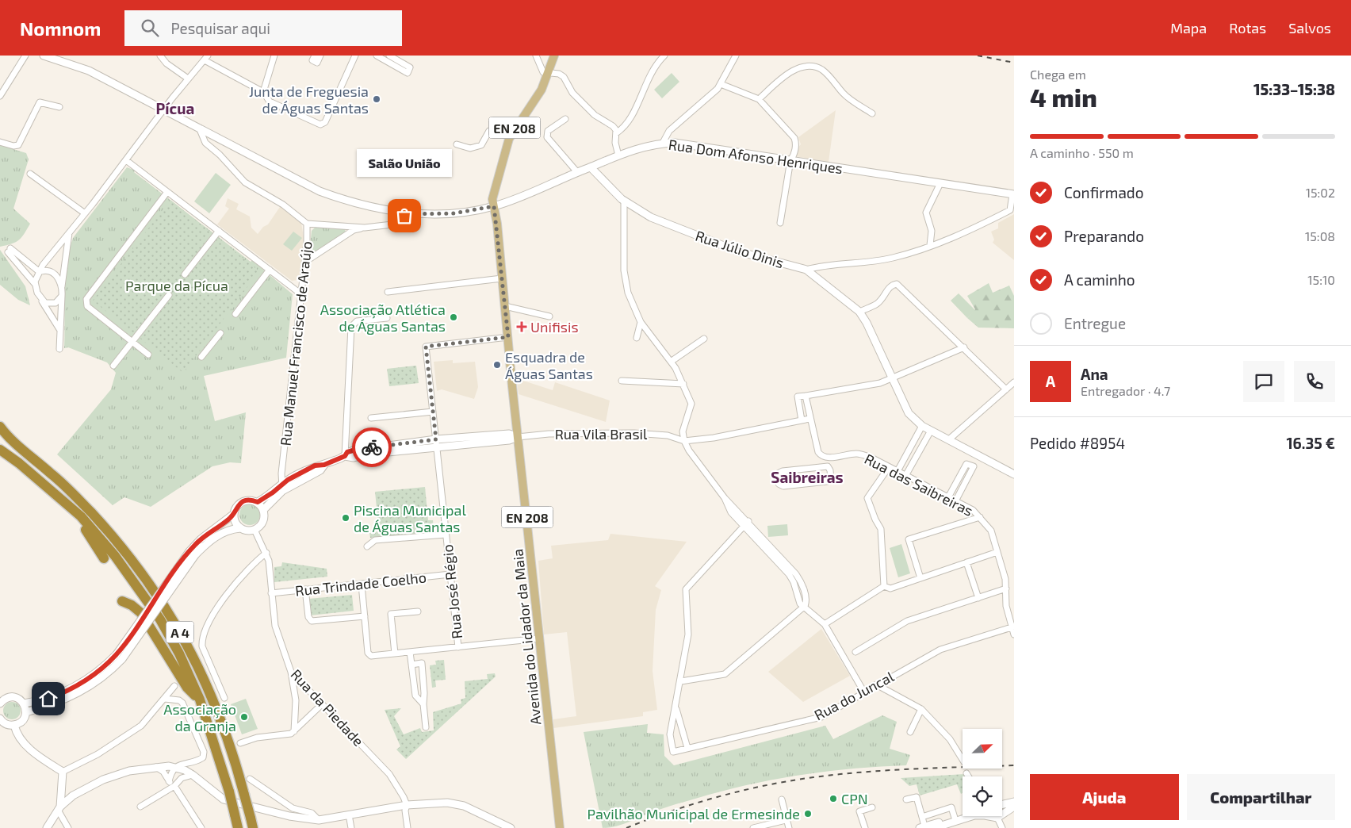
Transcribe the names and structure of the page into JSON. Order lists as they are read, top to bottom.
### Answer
{
  "streets": {
    "highway": ["A 4"],
    "main road": [
      "EN 208",
      "Rua Dom Afonso Henriques",
      "Rua Júlio Dinis",
      "Avenida do Lidador da Maia"
    ],
    "street": [
      "Rua Manuel Francisco de Araújo",
      "Rua Vila Brasil",
      "Rua das Saibreiras",
      "Rua Trindade Coelho",
      "Rua José Régio",
      "Rua do Juncal",
      "Rua da Piedade"
    ]
  },
  "crossings": [
    ["EN 208", "Rua Dom Afonso Henriques"],
    ["EN 208", "Avenida do Lidador da Maia"],
    ["Rua Dom Afonso Henriques", "Rua Júlio Dinis"],
    ["Rua Dom Afonso Henriques", "Rua Manuel Francisco de Araújo"],
    ["Rua Dom Afonso Henriques", "Avenida do Lidador da Maia"],
    ["Rua Vila Brasil", "Avenida do Lidador da Maia"],
    ["Rua das Saibreiras", "Rua do Juncal"],
    ["Rua Trindade Coelho", "Rua José Régio"],
    ["Rua Trindade Coelho", "Rua da Piedade"],
    ["Rua José Régio", "Avenida do Lidador da Maia"]
  ],
  "districts": ["Pícua", "Saibreiras"],
  "parks": ["Parque da Pícua"],
  "places": {
    "other": [
      "Junta de Freguesia de Águas Santas",
      "Salão União",
      "Associação Atlética de Águas Santas",
      "Esquadra de Águas Santas",
      "Piscina Municipal de Águas Santas",
      "Associação da Granja",
      "CPN",
      "Pavilhão Municipal de Ermesinde"
    ],
    "health": ["Unifisis"]
  },
  "north": "top right",
  "page": {
    "header": "Nomnom",
    "search": "Pesquisar aqui",
    "nav": ["Mapa", "Rotas", "Salvos"],
    "heading": ["4 min", "Chega em", "15:33–15:38"],
    "panel": [
      "Ana",
      "Entregador · 4.7",
      "Pedido #8954",
      "16.35 €"
    ],
    "bar": "A caminho · 550 m",
    "bubble": "Salão União",
    "list": [
      ["Confirmado", "15:02"],
      ["Preparando", "15:08"],
      ["A caminho", "15:10"],
      "Entregue"
    ],
    "round": "A",
    "buttons": ["Ajuda", "Compartilhar"]
  }
}
